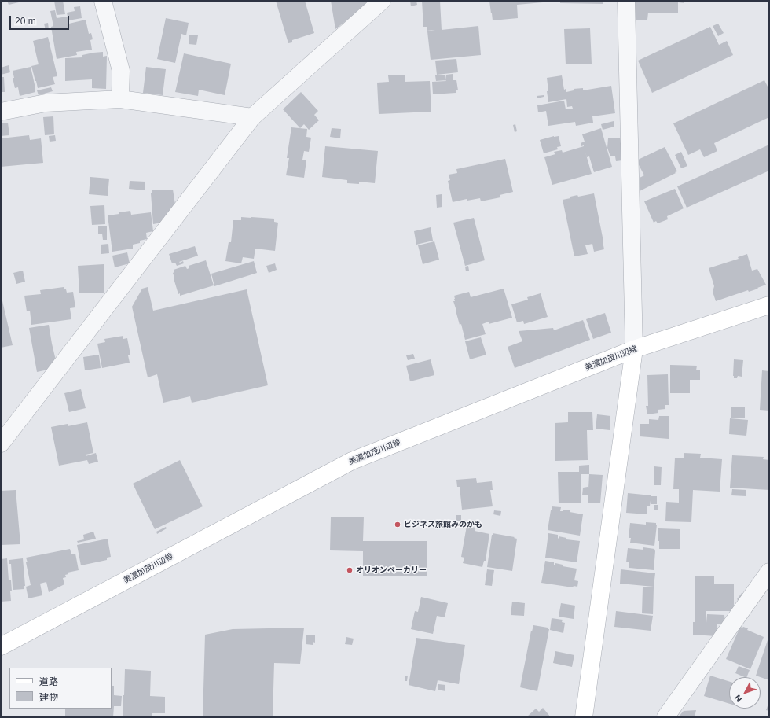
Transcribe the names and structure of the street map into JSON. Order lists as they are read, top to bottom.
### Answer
{
  "streets": {
    "main road": ["美濃加茂川辺線"]
  },
  "places": ["ビジネス旅館みのかも", "オリオンベーカリー"],
  "legend": ["道路", "建物"],
  "scale_bar": "20 m",
  "north": "bottom left"
}
